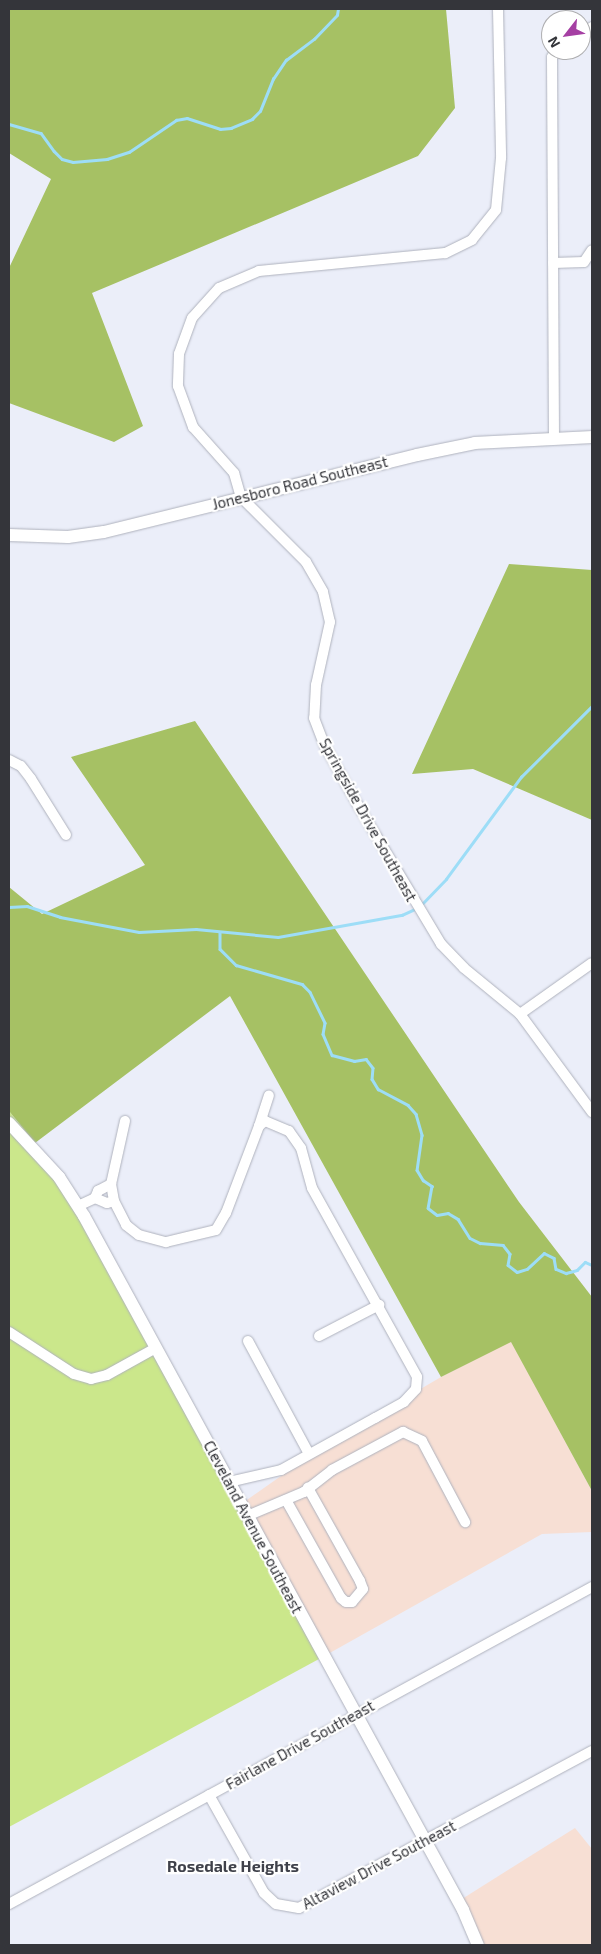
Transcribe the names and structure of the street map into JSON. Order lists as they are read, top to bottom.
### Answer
{
  "streets": {
    "main road": ["Jonesboro Road Southeast", "Cleveland Avenue Southeast"],
    "street": ["Springside Drive Southeast", "Fairlane Drive Southeast", "Altaview Drive Southeast"]
  },
  "crossings": [
    ["Jonesboro Road Southeast", "Springside Drive Southeast"],
    ["Cleveland Avenue Southeast", "Fairlane Drive Southeast"],
    ["Cleveland Avenue Southeast", "Altaview Drive Southeast"],
    ["Fairlane Drive Southeast", "Altaview Drive Southeast"]
  ],
  "districts": ["Rosedale Heights"],
  "north": "bottom left"
}
